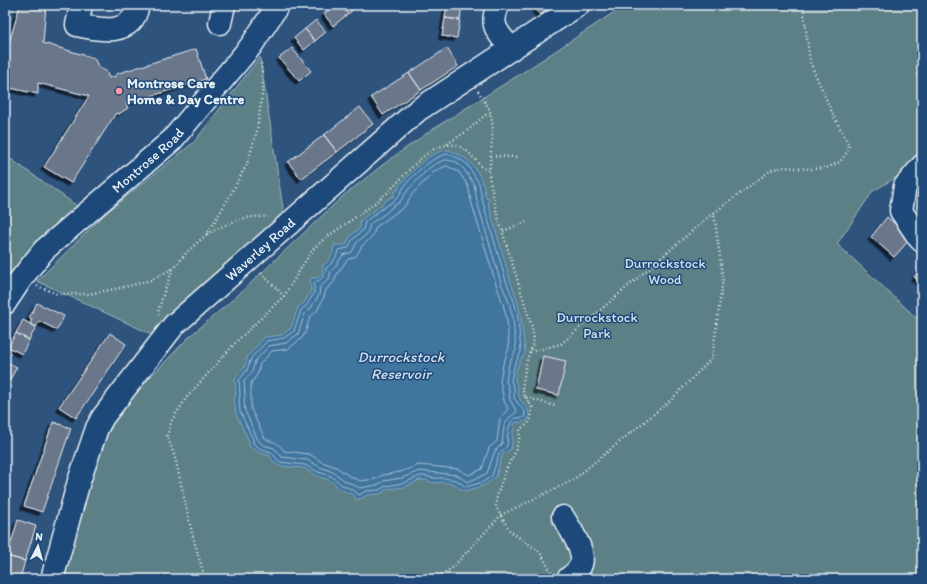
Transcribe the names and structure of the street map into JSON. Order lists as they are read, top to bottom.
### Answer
{
  "streets": {
    "street": ["Montrose Road", "Waverley Road"]
  },
  "water": ["Durrockstock Reservoir"],
  "parks": ["Durrockstock Wood", "Durrockstock Park"],
  "places": ["Montrose Care Home & Day Centre"],
  "north": "top"
}
